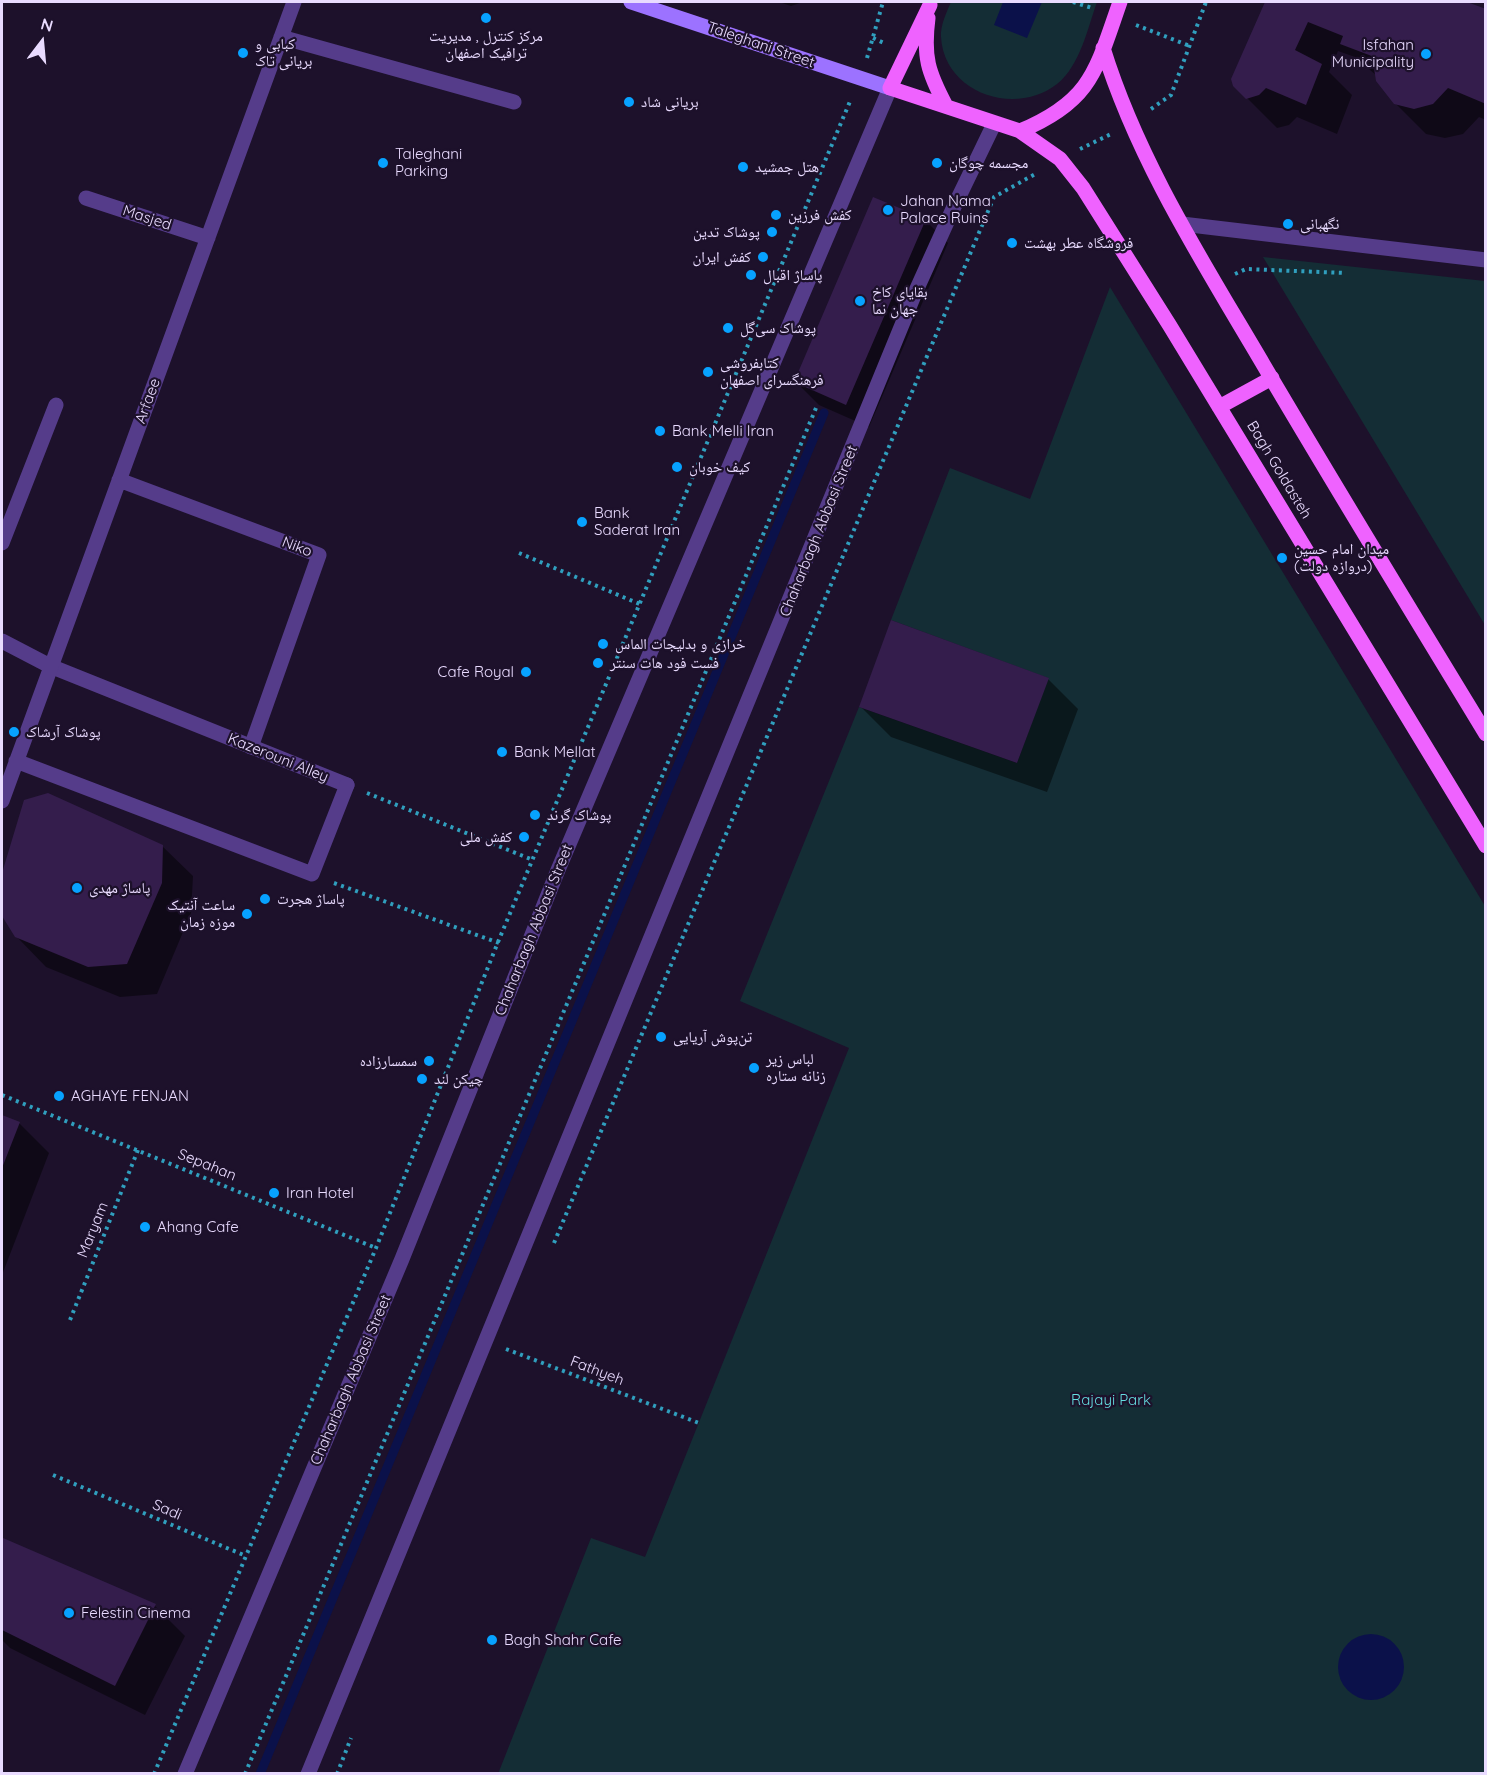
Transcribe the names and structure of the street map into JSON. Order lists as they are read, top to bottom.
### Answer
{
  "streets": {
    "main road": ["Taleghani Street", "Bagh Goldasteh"],
    "street": [
      "Masjed",
      "Arfaee",
      "Chaharbagh Abbasi Street",
      "Niko",
      "Kazerouni Alley"
    ],
    "path": [
      "Sepahan",
      "Maryam",
      "Fathyeh",
      "Sadi"
    ]
  },
  "crossings": [
    ["Taleghani Street", "Bagh Goldasteh"],
    ["Taleghani Street", "Chaharbagh Abbasi Street"],
    ["Masjed", "Arfaee"],
    ["Arfaee", "Niko"],
    ["Arfaee", "Kazerouni Alley"],
    ["Bagh Goldasteh", "Chaharbagh Abbasi Street"],
    ["Chaharbagh Abbasi Street", "Kazerouni Alley"],
    ["Chaharbagh Abbasi Street", "Sepahan"],
    ["Chaharbagh Abbasi Street", "Fathyeh"],
    ["Chaharbagh Abbasi Street", "Sadi"],
    ["Niko", "Kazerouni Alley"],
    ["Sepahan", "Maryam"]
  ],
  "parks": ["Rajayi Park"],
  "places": [
    "مرکز کنترل , مدیریت ترافیک اصفهان",
    "کبابی و بریانی تاک",
    "Isfahan Municipality",
    "بریانی شاد",
    "Taleghani Parking",
    "مجسمه چوگان",
    "هتل جمشید",
    "Jahan Nama Palace Ruins",
    "کفش فرزین",
    "نگهبانی",
    "پوشاک تدین",
    "فروشگاه عطر بهشت",
    "کفش ایران",
    "پاساژ اقبال",
    "بقایای کاخ جهان نما",
    "پوشاک سی‌گل",
    "کتابفروشی فرهنگسرای اصفهان",
    "Bank Melli Iran",
    "کیف خوبان",
    "Bank Saderat Iran",
    "میدان امام حسین (دروازه دولت)",
    "خرازی و بدلیجات الماس",
    "فست فود هات سنتر",
    "Cafe Royal",
    "پوشاک آرشاک",
    "Bank Mellat",
    "پوشاک گرند",
    "کفش ملی",
    "پاساژ مهدی",
    "پاساژ هجرت",
    "ساعت آنتیک موزه زمان",
    "تن‌پوش آریایی",
    "سمسارزاده",
    "لباس زیر زنانه ستاره",
    "چیکن لند",
    "AGHAYE FENJAN",
    "Iran Hotel",
    "Ahang Cafe",
    "Felestin Cinema",
    "Bagh Shahr Cafe"
  ],
  "north": "top"
}
